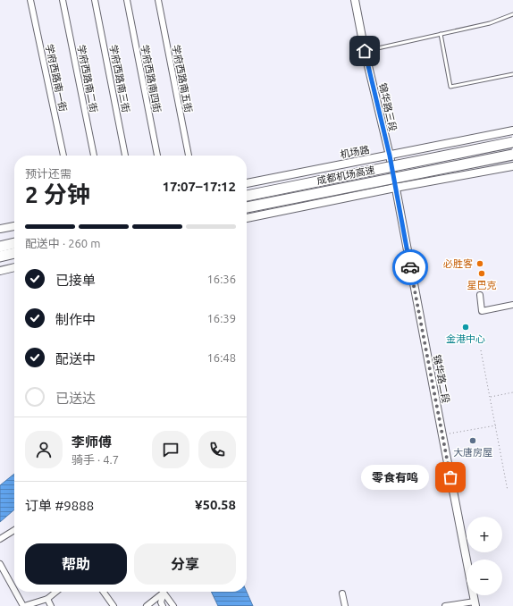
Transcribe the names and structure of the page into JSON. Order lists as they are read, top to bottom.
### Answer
{
  "streets": {
    "highway": ["成都机场高速"],
    "main road": ["锦华路三段", "机场路", "锦华路二段"],
    "street": [
      "学府西路南一街",
      "学府西路南二街",
      "学府西路南三街",
      "学府西路南四街",
      "学府西路南五街"
    ]
  },
  "crossings": [
    ["锦华路三段", "机场路"],
    ["锦华路三段", "锦华路二段"],
    ["机场路", "锦华路二段"]
  ],
  "places": [
    "必胜客",
    "星巴克",
    "金港中心",
    "大唐房屋",
    "零食有鸣"
  ],
  "page": {
    "heading": ["2 分钟", "预计还需", "17:07–17:12"],
    "panel": [
      "李师傅",
      "骑手 · 4.7",
      "订单 #9888",
      "¥50.58"
    ],
    "bar": "配送中 · 260 m",
    "list": [
      ["已接单", "16:36"],
      ["制作中", "16:39"],
      ["配送中", "16:48"],
      "已送达"
    ],
    "bubble": "零食有鸣",
    "map_buttons": ["+", "−"],
    "buttons": ["帮助", "分享"]
  }
}
